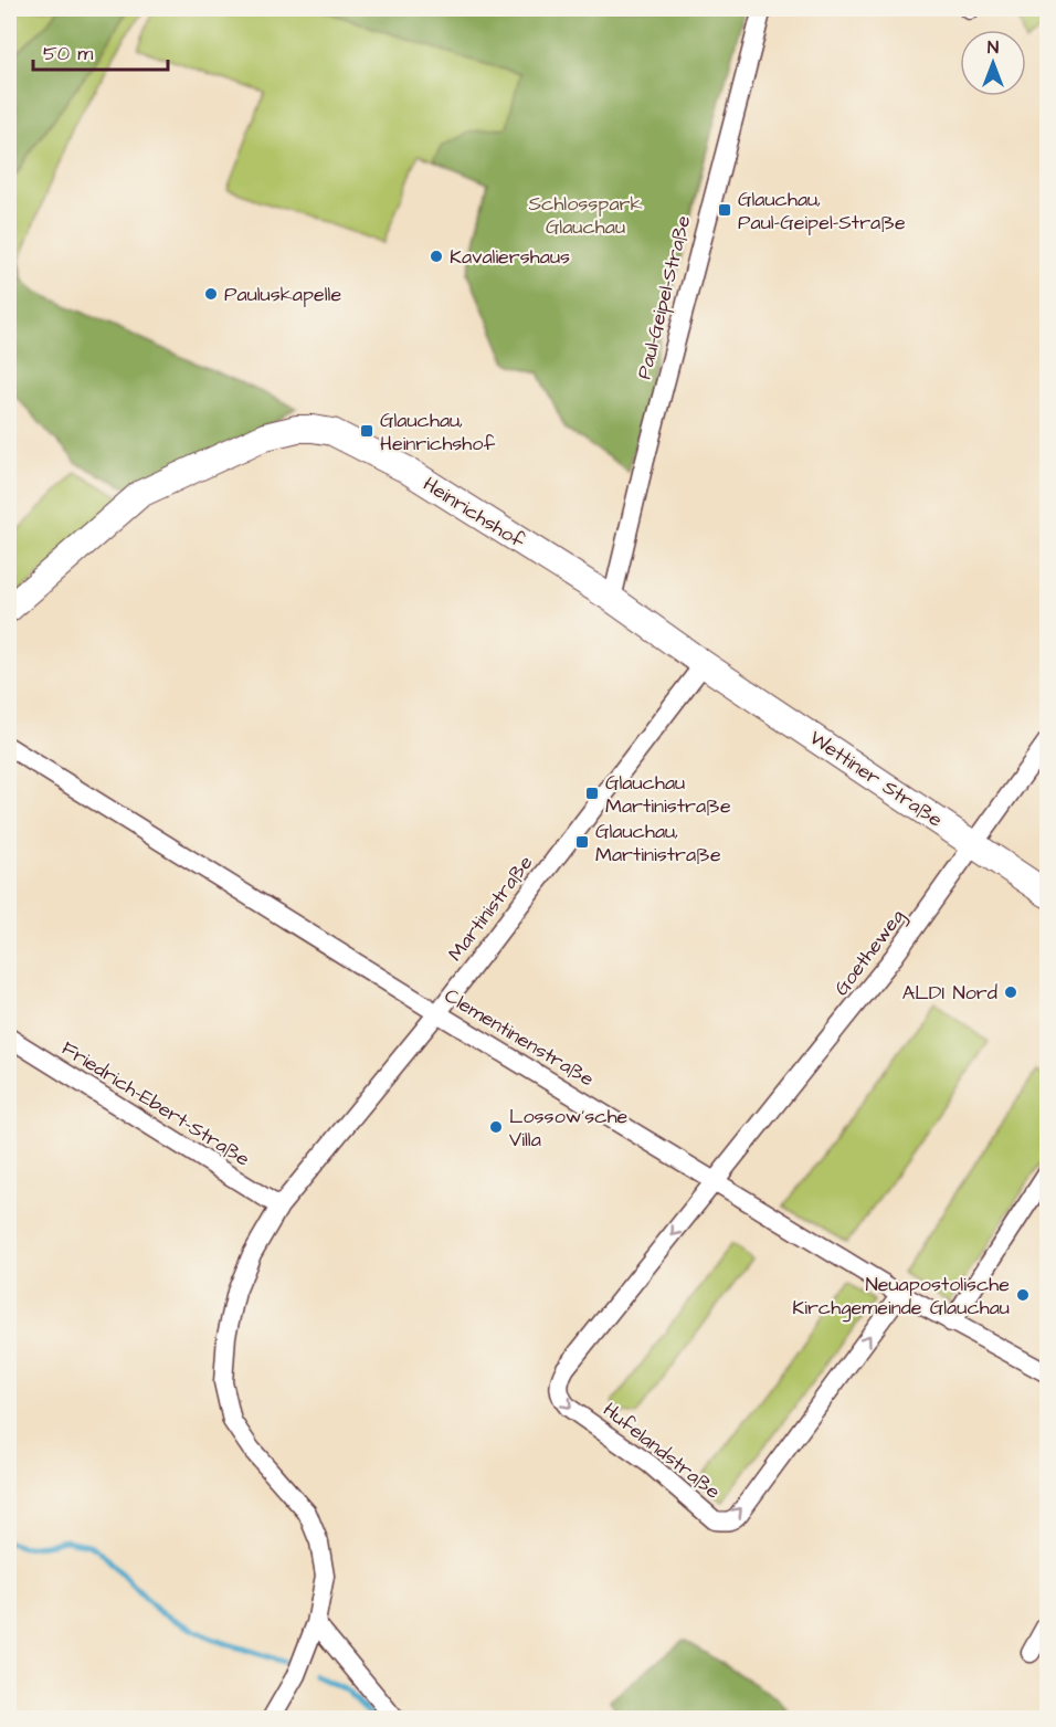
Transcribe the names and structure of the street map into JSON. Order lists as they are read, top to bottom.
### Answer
{
  "streets": {
    "street": [
      "Paul-Geipel-Straße",
      "Heinrichshof",
      "Wettiner Straße",
      "Martinistraße",
      "Goetheweg",
      "Clementinenstraße",
      "Friedrich-Ebert-Straße",
      "Hufelandstraße"
    ]
  },
  "crossings": [
    ["Paul-Geipel-Straße", "Heinrichshof"],
    ["Heinrichshof", "Wettiner Straße"],
    ["Heinrichshof", "Martinistraße"],
    ["Wettiner Straße", "Martinistraße"],
    ["Wettiner Straße", "Goetheweg"],
    ["Martinistraße", "Clementinenstraße"],
    ["Martinistraße", "Friedrich-Ebert-Straße"],
    ["Goetheweg", "Clementinenstraße"],
    ["Goetheweg", "Hufelandstraße"],
    ["Clementinenstraße", "Hufelandstraße"]
  ],
  "parks": ["Schlosspark Glauchau"],
  "places": {
    "transit": [
      "Glauchau, Paul-Geipel-Straße",
      "Glauchau, Heinrichshof",
      "Glauchau Martinistraße",
      "Glauchau, Martinistraße"
    ],
    "other": [
      "Kavaliershaus",
      "Pauluskapelle",
      "ALDI Nord",
      "Lossow’sche Villa",
      "Neuapostolische Kirchgemeinde Glauchau"
    ]
  },
  "scale_bar": "50 m",
  "north": "top"
}
